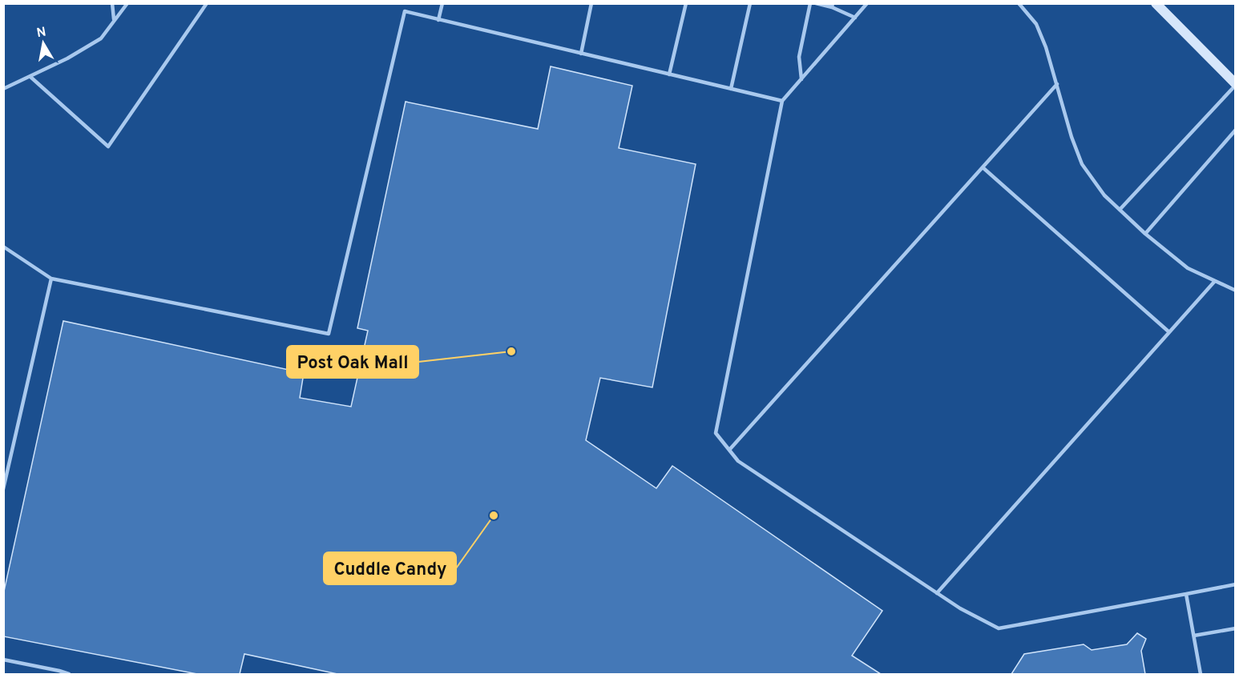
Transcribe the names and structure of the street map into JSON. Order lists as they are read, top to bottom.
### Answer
{
  "places": ["Post Oak Mall", "Cuddle Candy"],
  "north": "top"
}
